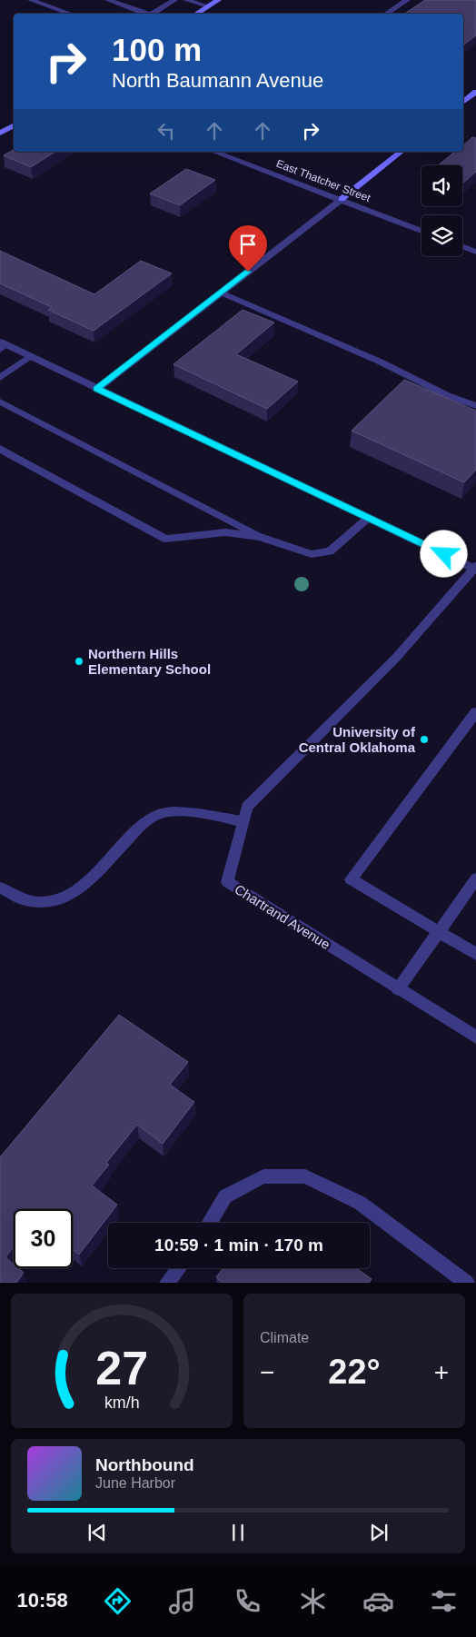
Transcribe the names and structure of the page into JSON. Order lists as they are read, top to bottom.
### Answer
{
  "streets": {
    "street": ["East Thatcher Street", "Chartrand Avenue"]
  },
  "places": ["Northern Hills Elementary School", "University of Central Oklahoma"],
  "page": {
    "turn": ["100 m", "North Baumann Avenue"],
    "limit": "30",
    "trip": "10:59 · 1 min · 170 m",
    "tile": "Climate",
    "heat": ["−", "22°", "+"],
    "song": ["Northbound", "June Harbor"],
    "tabs": "10:58",
    "gauge": ["27", "km/h"]
  }
}
